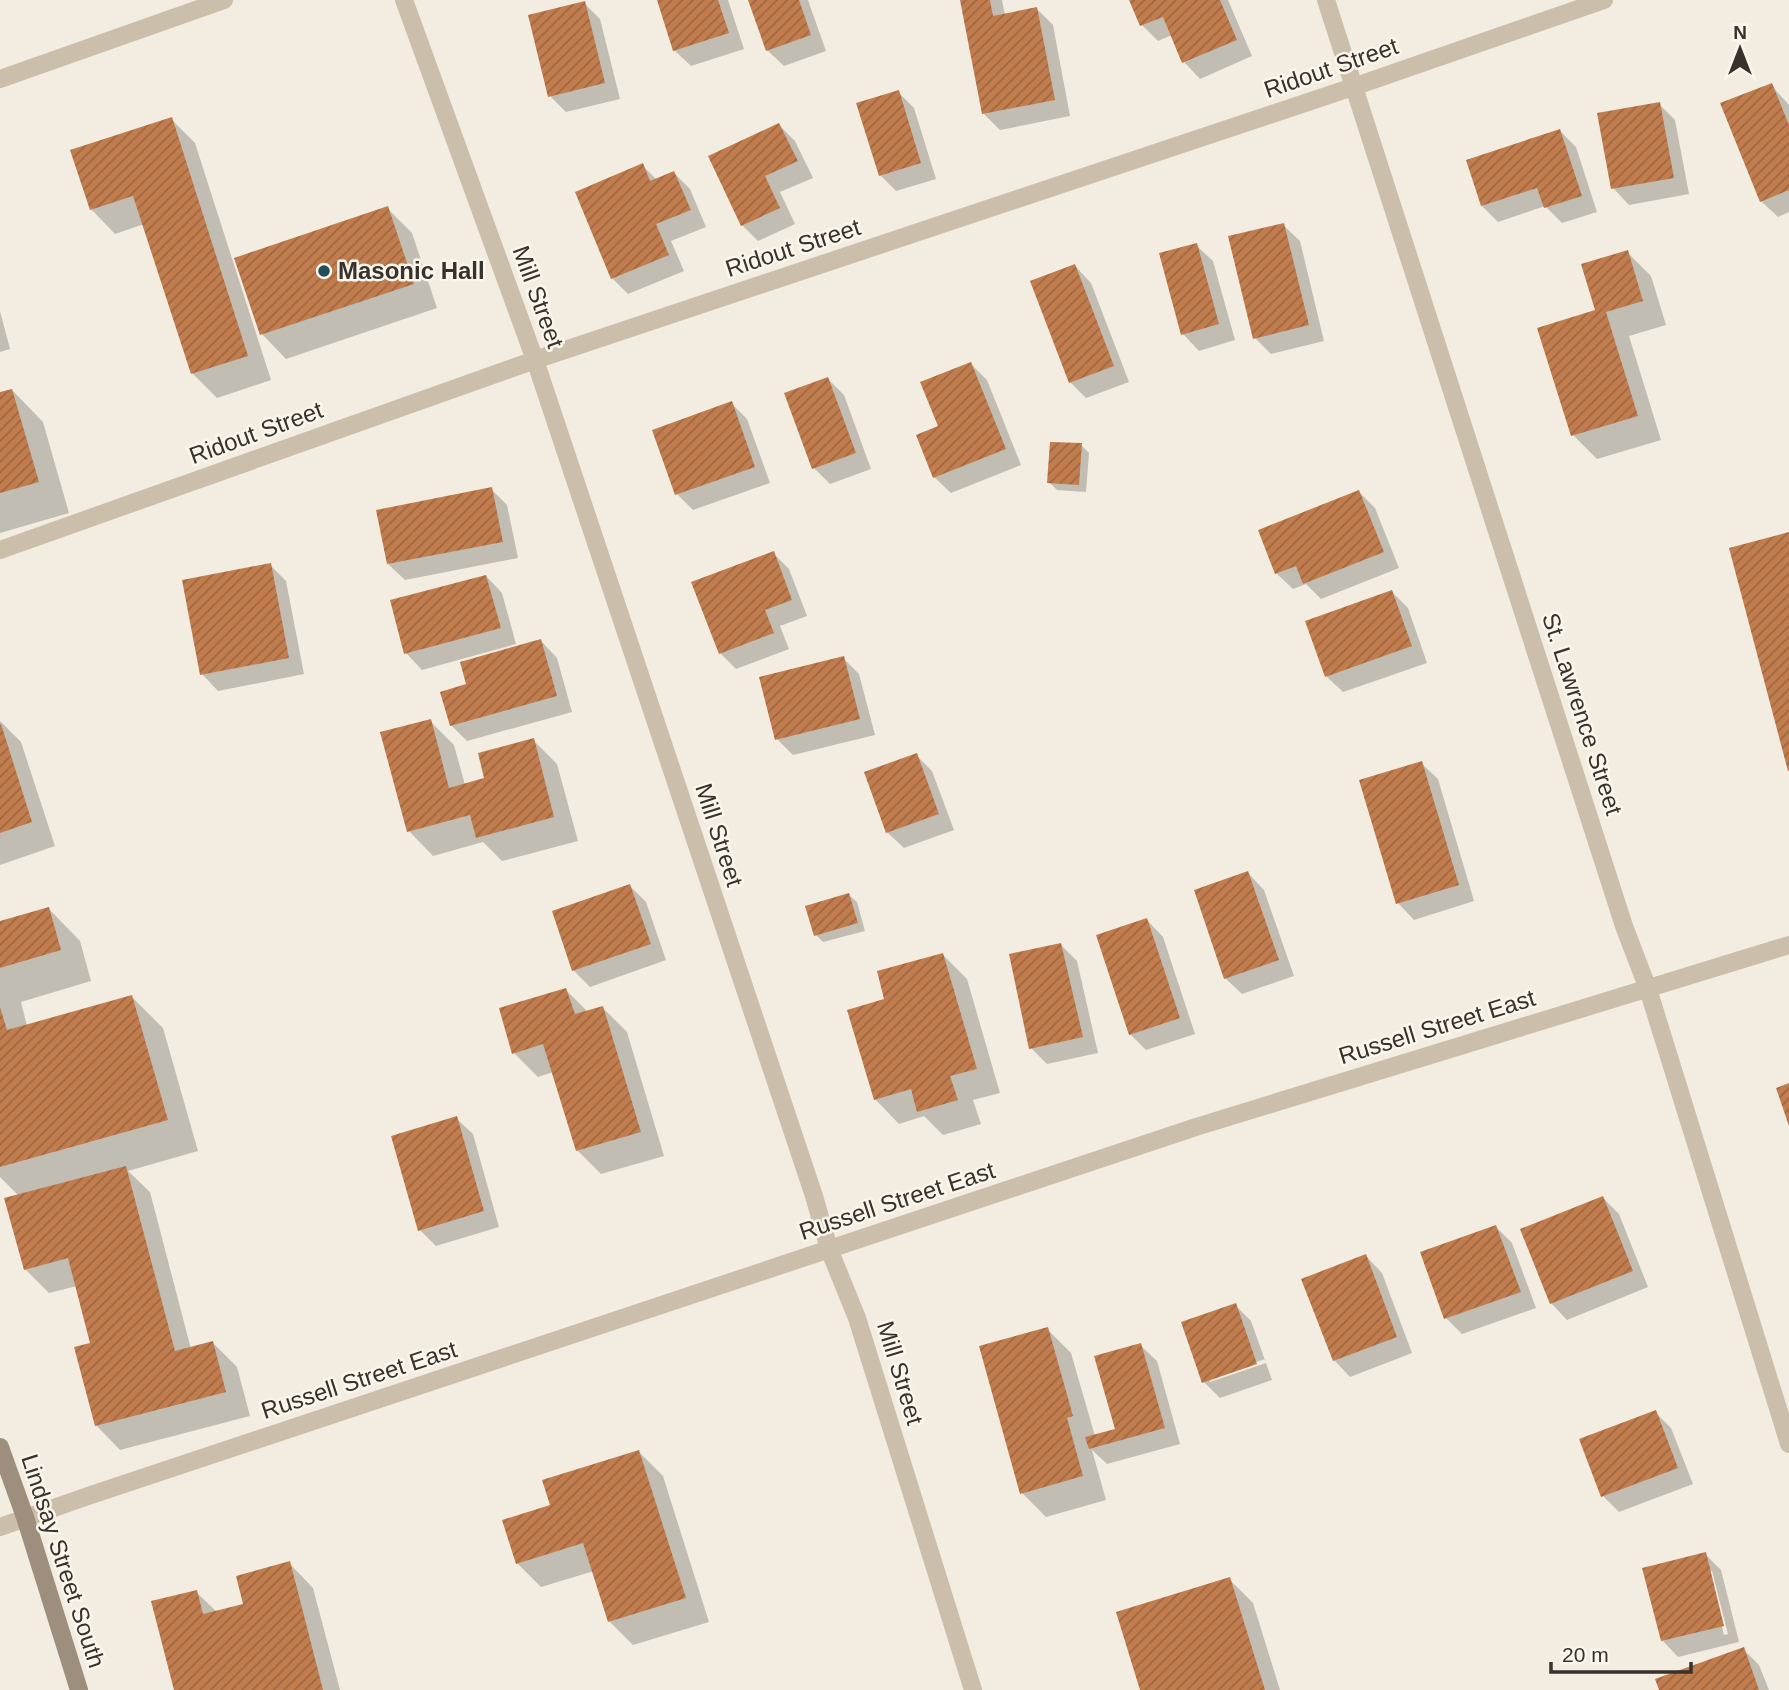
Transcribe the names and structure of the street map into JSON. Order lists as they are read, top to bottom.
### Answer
{
  "streets": {
    "main road": ["Lindsay Street South"],
    "street": [
      "Ridout Street",
      "Mill Street",
      "St. Lawrence Street",
      "Russell Street East"
    ]
  },
  "crossings": [
    ["Ridout Street", "Mill Street"],
    ["Ridout Street", "St. Lawrence Street"],
    ["Mill Street", "Russell Street East"],
    ["St. Lawrence Street", "Russell Street East"],
    ["Russell Street East", "Lindsay Street South"]
  ],
  "places": ["Masonic Hall"],
  "scale_bar": "20 m",
  "north": "top"
}
